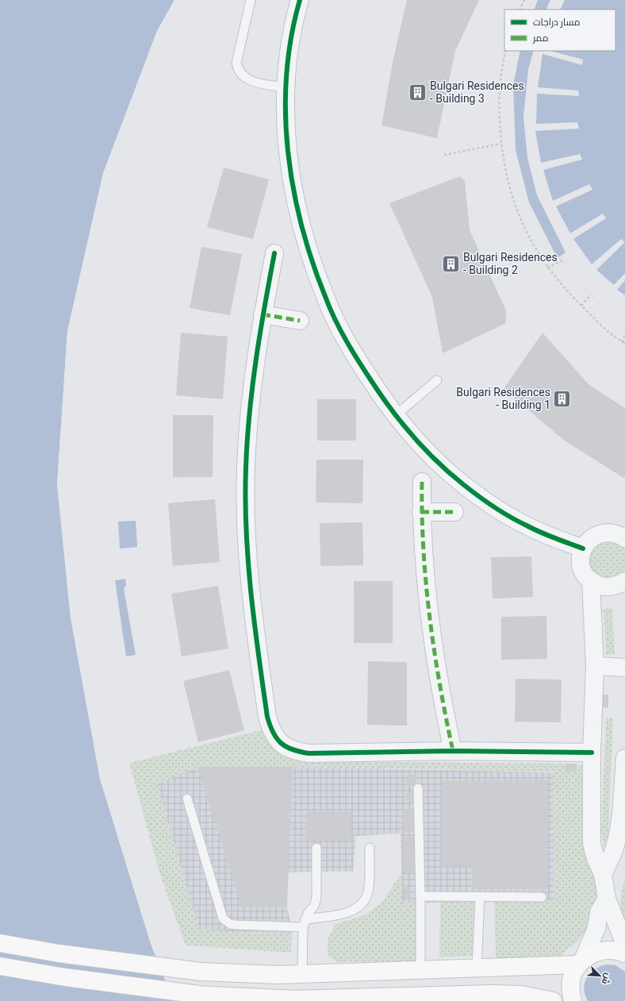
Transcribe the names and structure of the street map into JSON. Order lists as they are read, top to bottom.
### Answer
{
  "places": {
    "building": ["Bulgari Residences - Building 3", "Bulgari Residences - Building 2", "Bulgari Residences - Building 1"]
  },
  "legend": ["مسار دراجات", "ممر"],
  "north": "bottom right"
}
